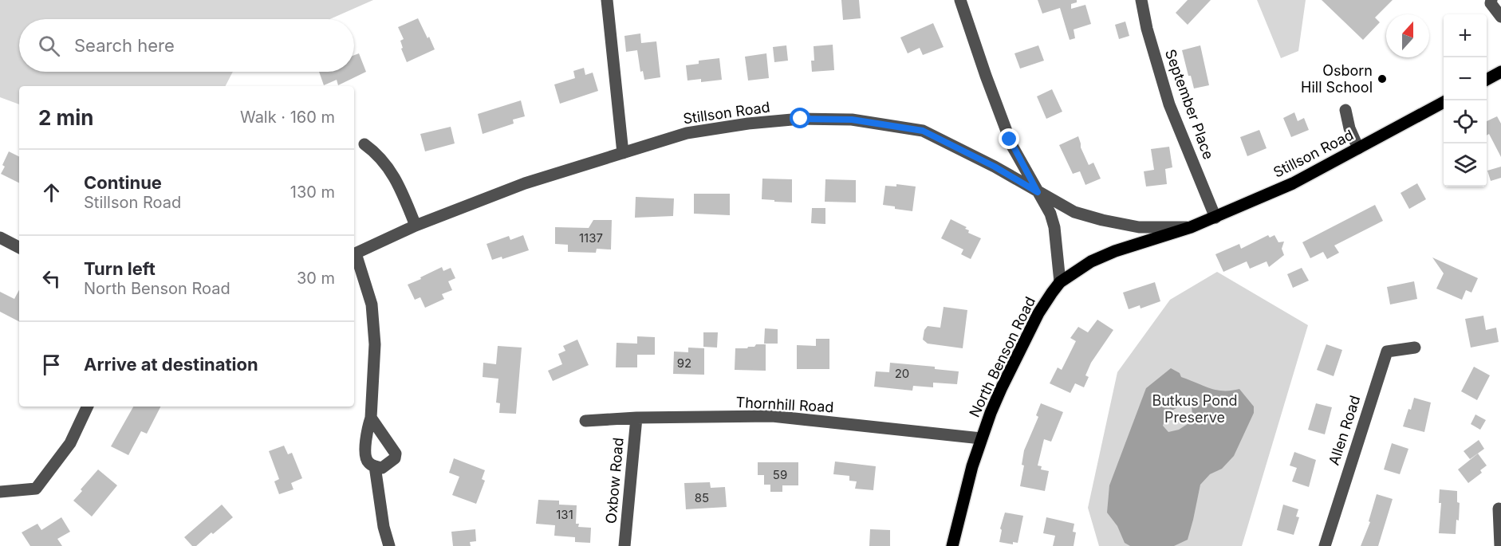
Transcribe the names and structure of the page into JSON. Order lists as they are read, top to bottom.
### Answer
{
  "streets": {
    "main road": ["Stillson Road", "North Benson Road"],
    "street": [
      "September Place",
      "Thornhill Road",
      "Allen Road",
      "Oxbow Road"
    ]
  },
  "crossings": [
    ["September Place", "Stillson Road"],
    ["Stillson Road", "North Benson Road"],
    ["North Benson Road", "Thornhill Road"],
    ["Thornhill Road", "Oxbow Road"]
  ],
  "parks": ["Butkus Pond Preserve"],
  "places": ["Osborn Hill School"],
  "house_numbers": [
    "1137",
    "92",
    "20",
    "59",
    "85",
    "131"
  ],
  "north": "top",
  "page": {
    "map_buttons": ["+", "−"],
    "search": "Search here",
    "heading": ["2 min", "Walk · 160 m"],
    "list": [
      ["Continue", "Stillson Road", "130 m"],
      ["Turn left", "North Benson Road", "30 m"],
      "Arrive at destination"
    ]
  }
}
